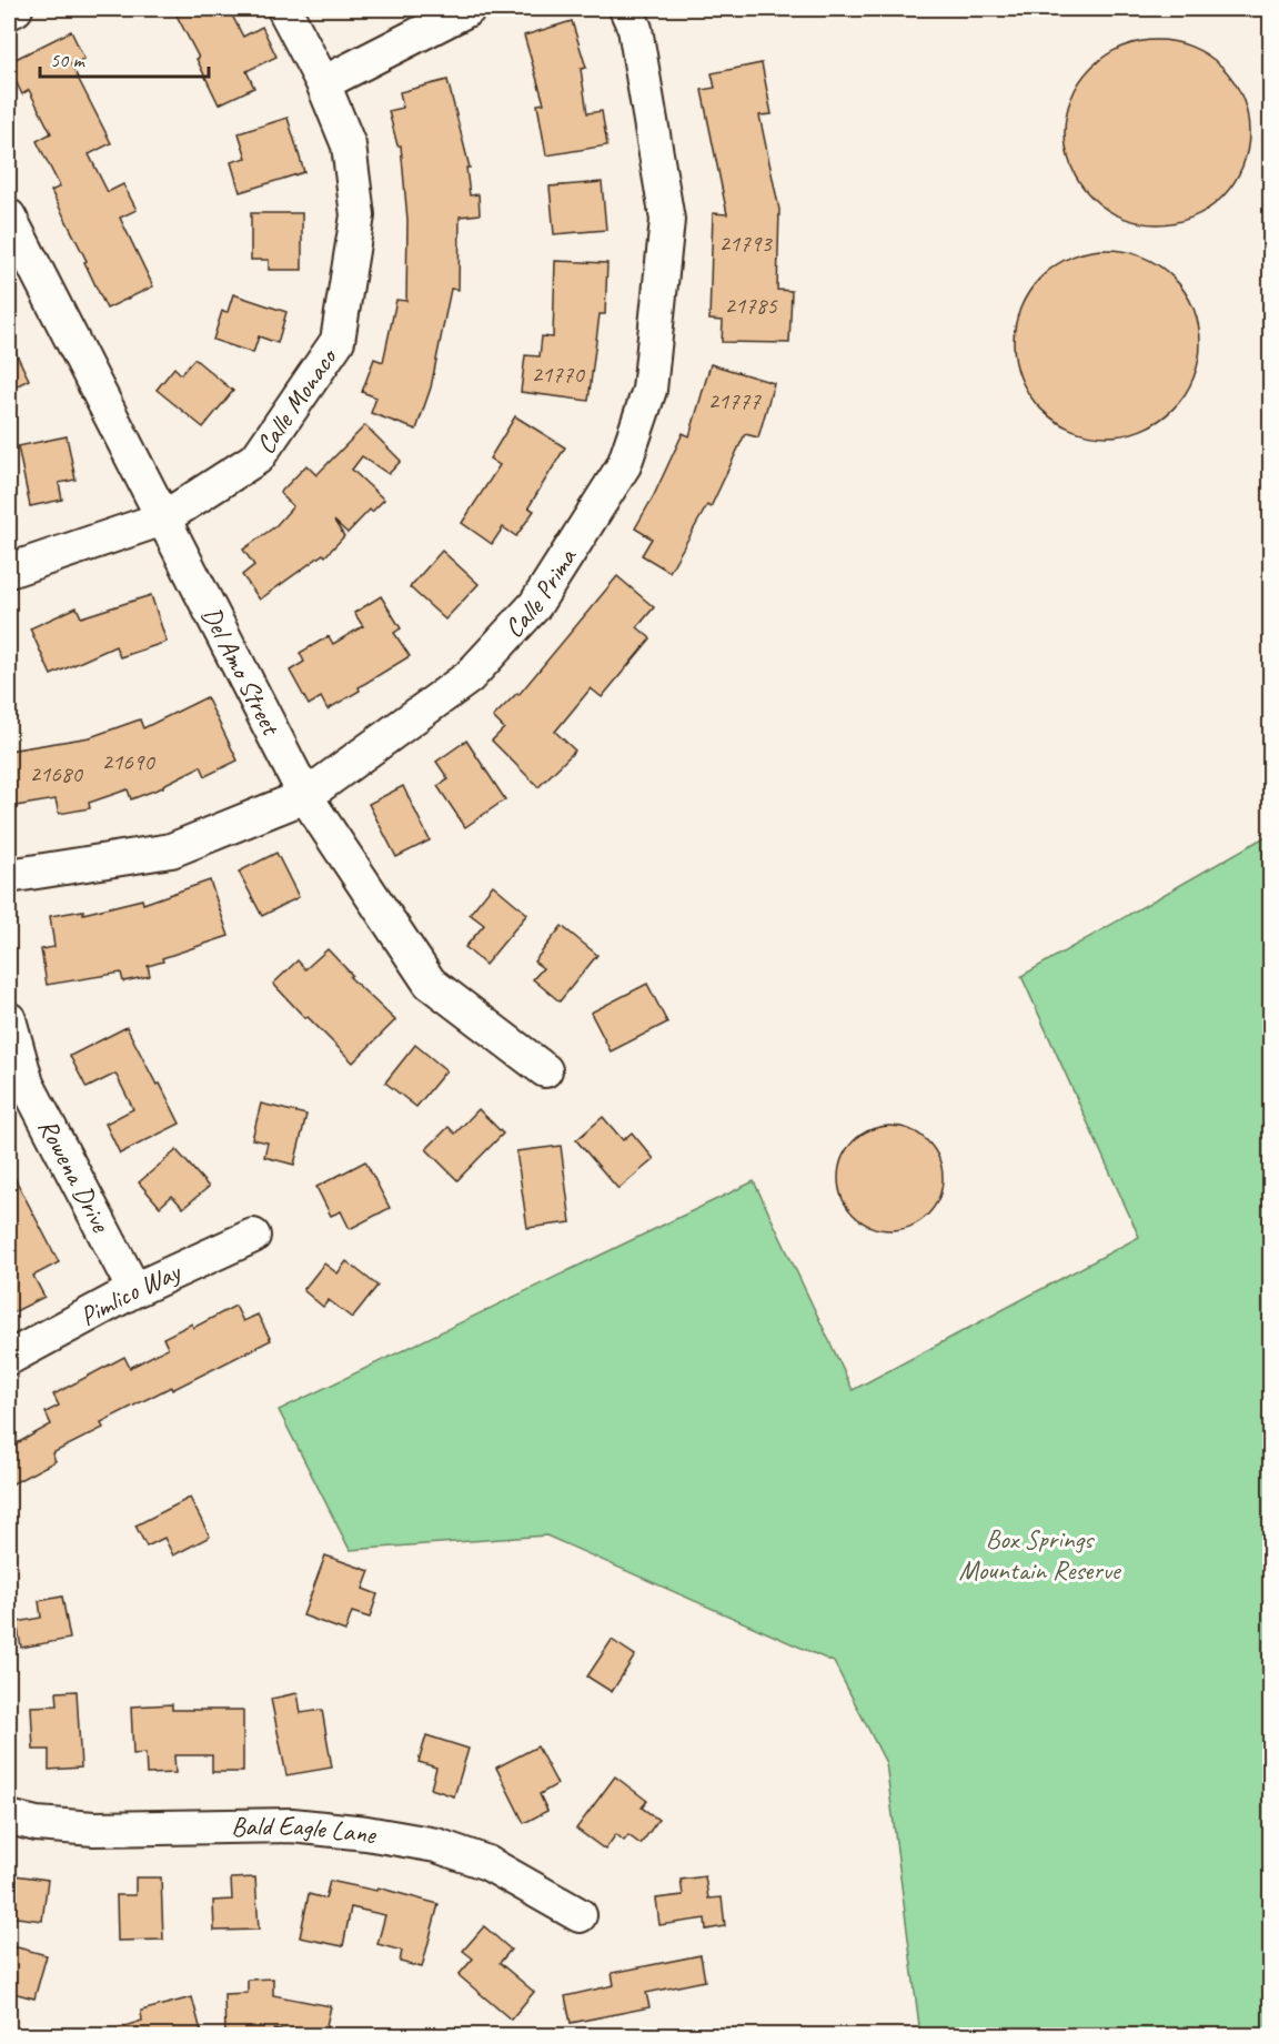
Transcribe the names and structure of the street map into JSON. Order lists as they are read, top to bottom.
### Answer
{
  "streets": {
    "street": [
      "Calle Monaco",
      "Calle Prima",
      "Del Amo Street",
      "Rowena Drive",
      "Pimlico Way",
      "Bald Eagle Lane"
    ]
  },
  "crossings": [
    ["Calle Monaco", "Del Amo Street"],
    ["Calle Prima", "Del Amo Street"],
    ["Rowena Drive", "Pimlico Way"]
  ],
  "parks": ["Box Springs Mountain Reserve"],
  "house_numbers": [
    "21793",
    "21785",
    "21770",
    "21777",
    "21690",
    "21680"
  ],
  "scale_bar": "50 m"
}
